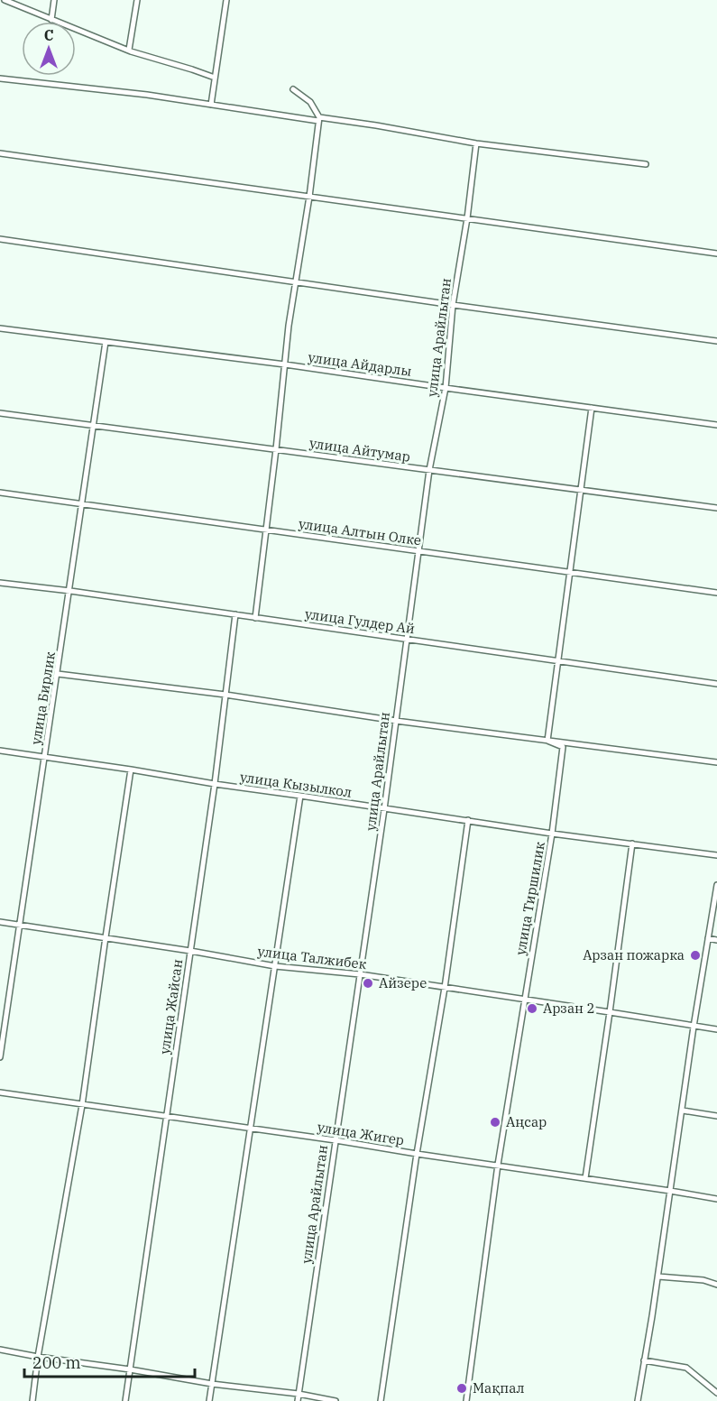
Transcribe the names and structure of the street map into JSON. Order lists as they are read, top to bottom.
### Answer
{
  "streets": {
    "street": [
      "улица Арайлытан",
      "улица Айдарлы",
      "улица Айтумар",
      "улица Алтын Олке",
      "улица Гулдер Ай",
      "улица Бирлик",
      "улица Кызылкол",
      "улица Тиршилик",
      "улица Талжибек",
      "улица Жайсан",
      "улица Жигер"
    ]
  },
  "crossings": [
    ["улица Арайлытан", "улица Айдарлы"],
    ["улица Арайлытан", "улица Айтумар"],
    ["улица Арайлытан", "улица Алтын Олке"],
    ["улица Арайлытан", "улица Гулдер Ай"],
    ["улица Арайлытан", "улица Кызылкол"],
    ["улица Арайлытан", "улица Талжибек"],
    ["улица Арайлытан", "улица Жигер"],
    ["улица Айдарлы", "улица Бирлик"],
    ["улица Айтумар", "улица Бирлик"],
    ["улица Алтын Олке", "улица Бирлик"],
    ["улица Гулдер Ай", "улица Бирлик"],
    ["улица Гулдер Ай", "улица Жайсан"],
    ["улица Бирлик", "улица Кызылкол"],
    ["улица Бирлик", "улица Талжибек"],
    ["улица Кызылкол", "улица Тиршилик"],
    ["улица Кызылкол", "улица Жайсан"],
    ["улица Тиршилик", "улица Талжибек"],
    ["улица Тиршилик", "улица Жигер"],
    ["улица Талжибек", "улица Жайсан"],
    ["улица Жайсан", "улица Жигер"]
  ],
  "places": [
    "Арзан пожарка",
    "Айзере",
    "Арзан 2",
    "Аңсар",
    "Мақпал"
  ],
  "scale_bar": "200 m",
  "north": "top"
}
